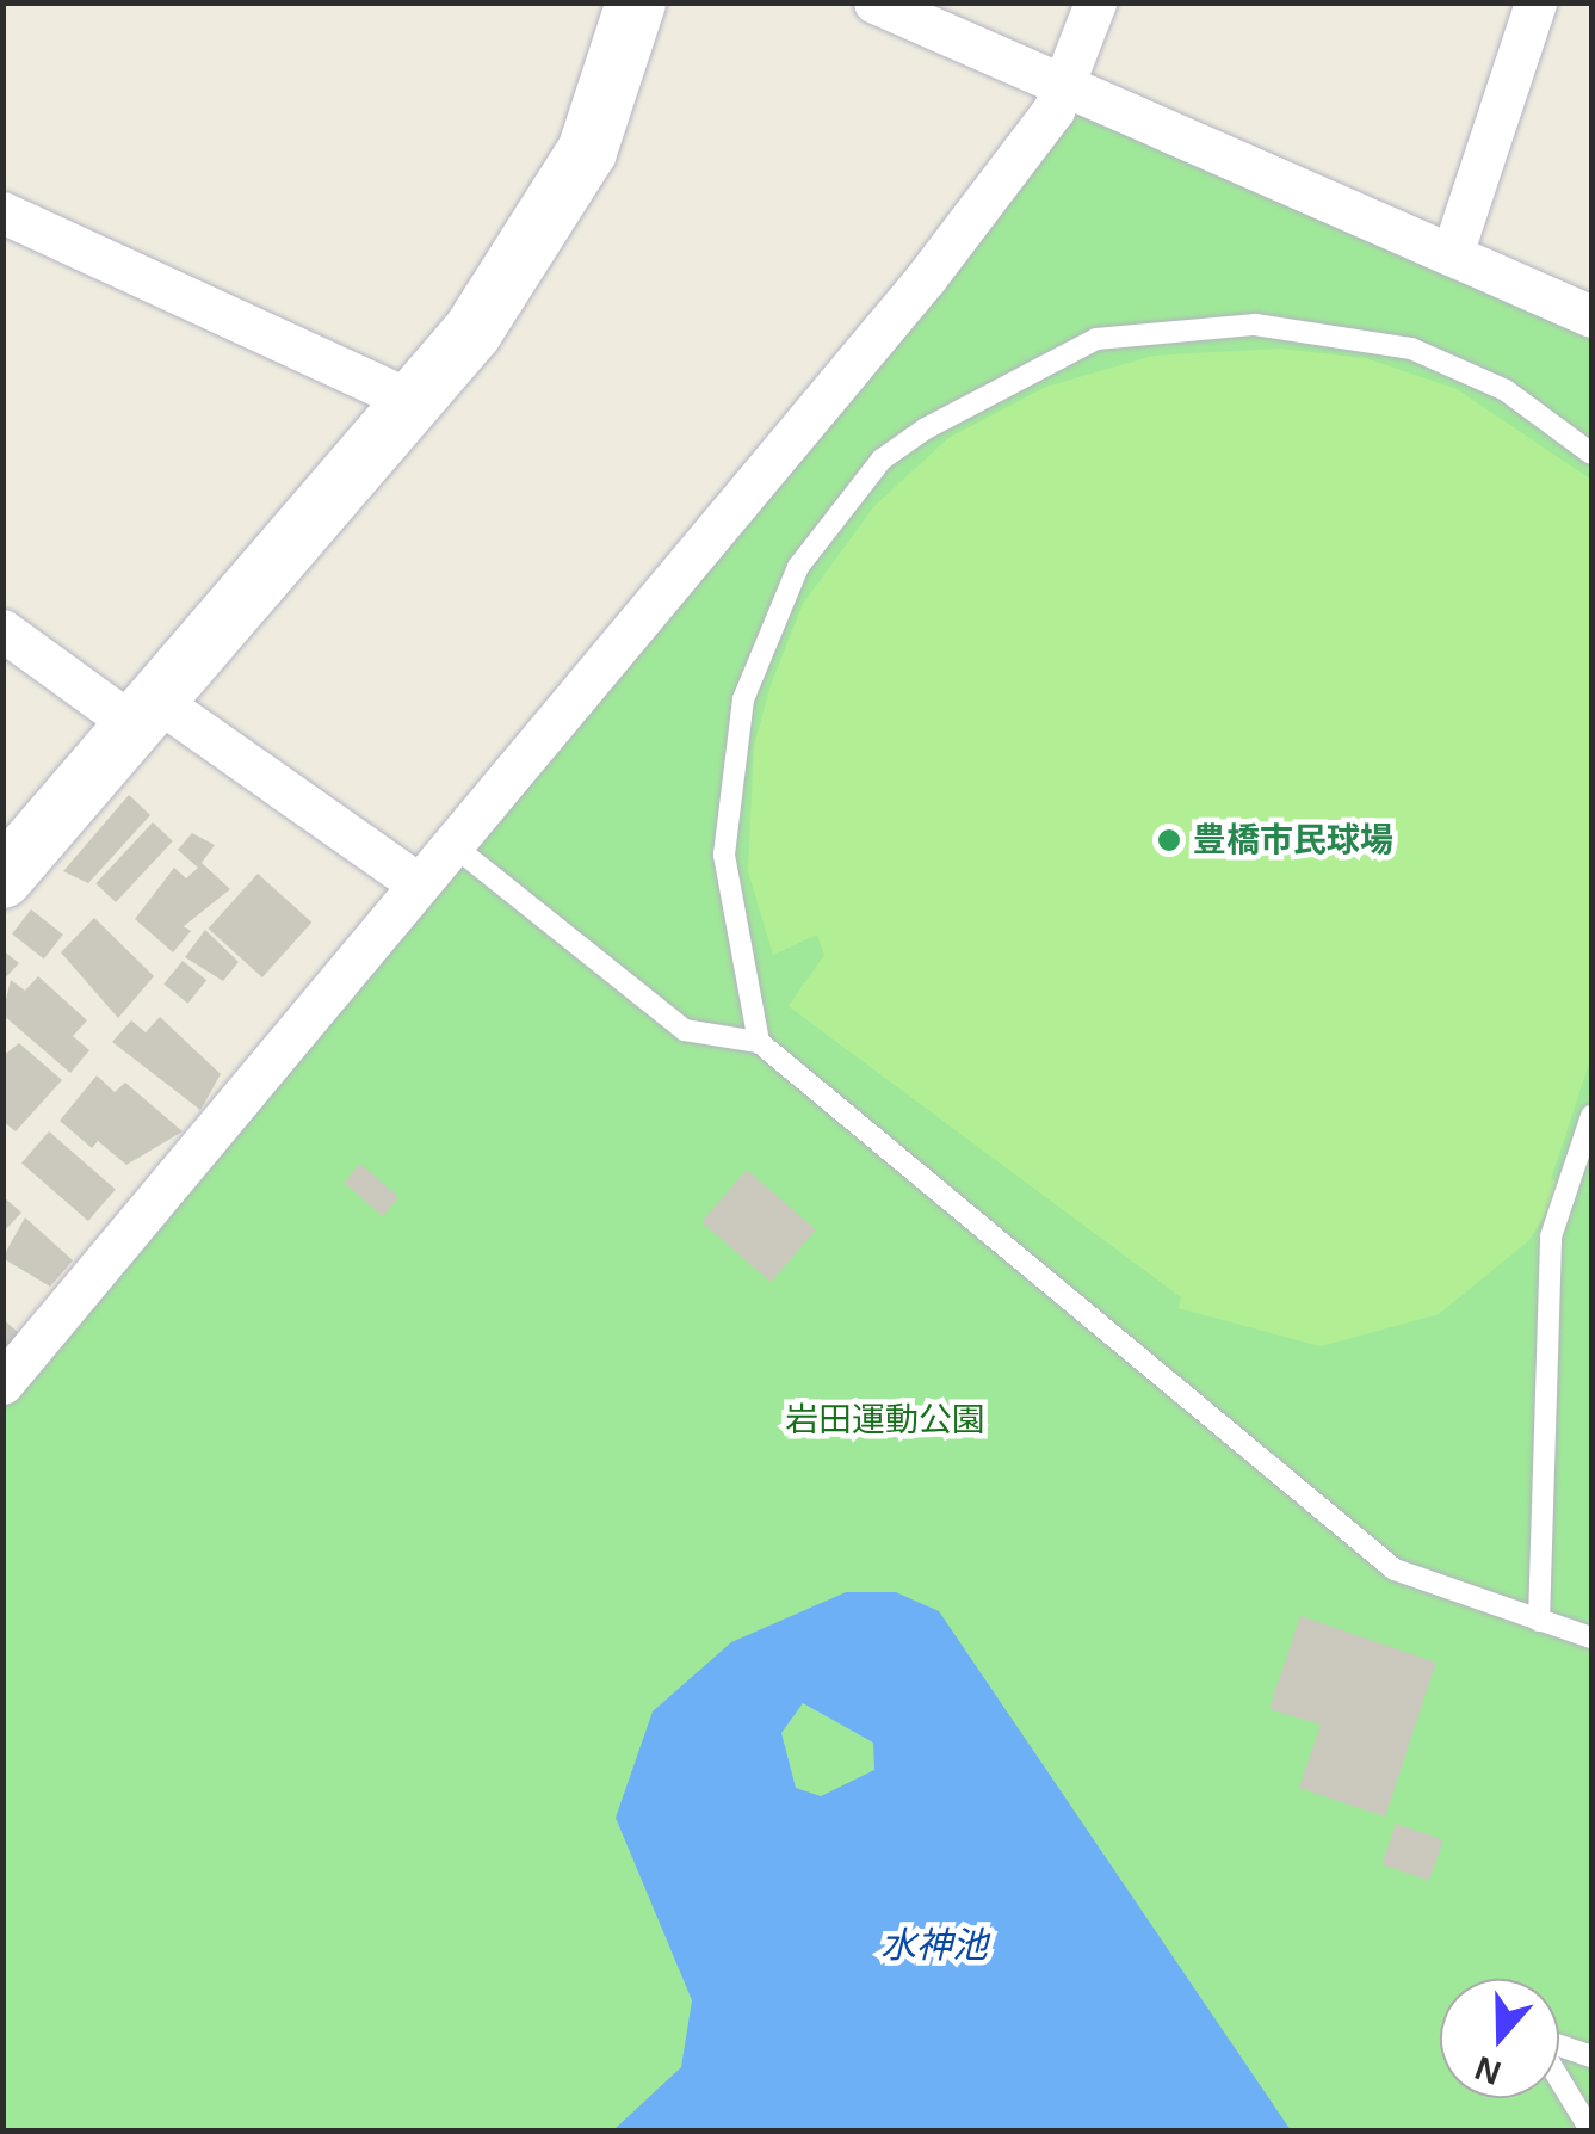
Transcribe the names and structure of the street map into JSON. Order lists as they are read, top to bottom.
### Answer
{
  "water": ["水神池"],
  "parks": ["岩田運動公園"],
  "places": ["豊橋市民球場"],
  "north": "bottom"
}
